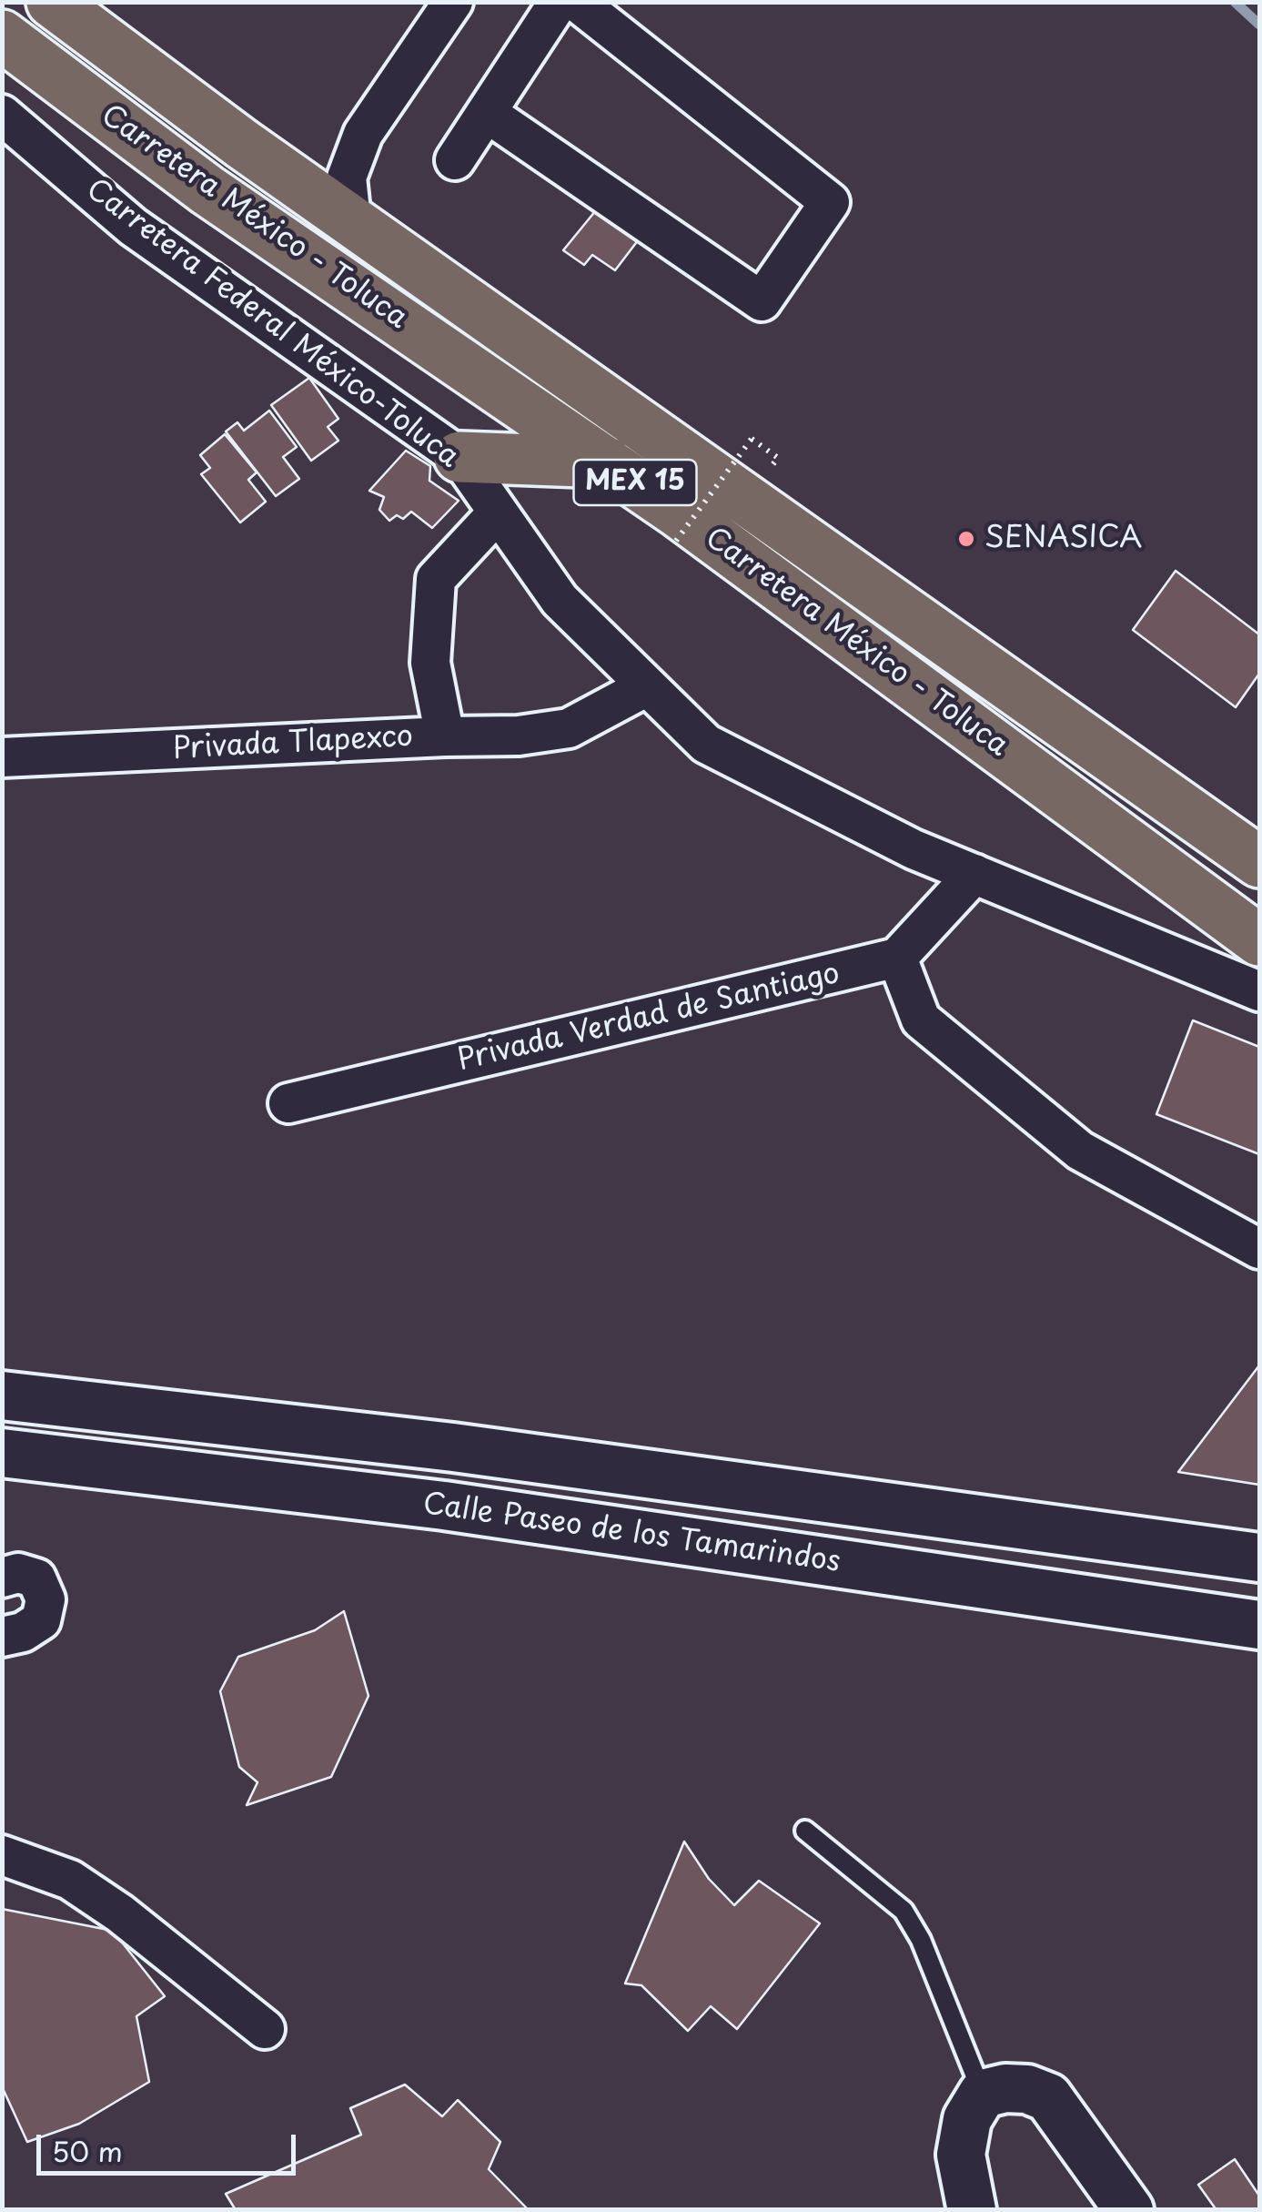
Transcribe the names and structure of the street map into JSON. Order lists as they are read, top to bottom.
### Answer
{
  "streets": {
    "main road": ["Carretera México - Toluca", "MEX 15"],
    "street": [
      "Carretera Federal México-Toluca",
      "Privada Tlapexco",
      "Privada Verdad de Santiago",
      "Calle Paseo de los Tamarindos"
    ]
  },
  "crossings": [
    ["Carretera Federal México-Toluca", "Privada Tlapexco"]
  ],
  "places": ["SENASICA"],
  "scale_bar": "50 m"
}
